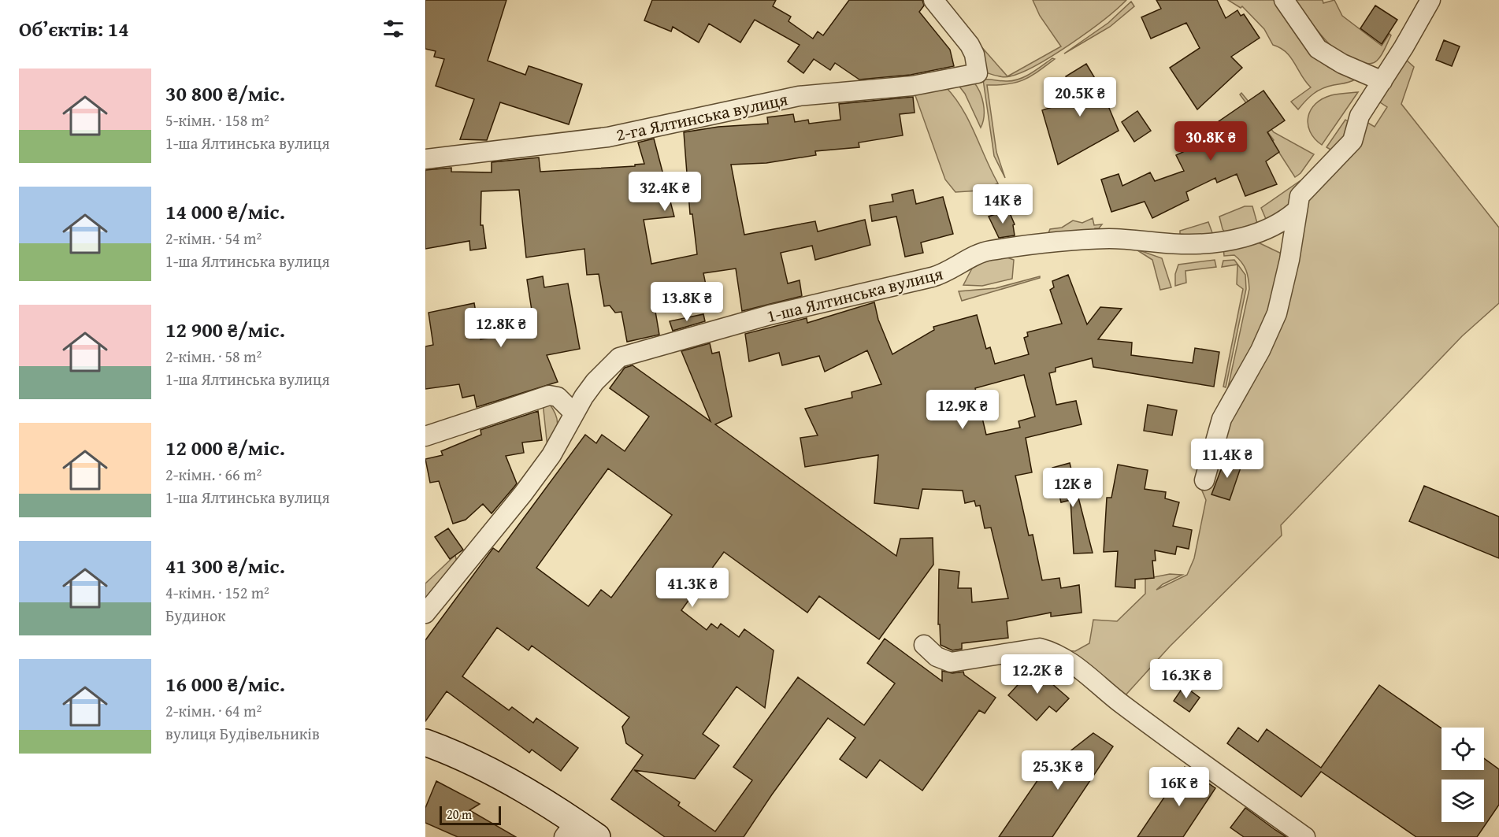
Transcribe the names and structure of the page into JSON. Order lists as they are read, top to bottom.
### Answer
{
  "streets": {
    "street": ["2-га Ялтинська вулиця", "1-ша Ялтинська вулиця"]
  },
  "scale_bar": "20 m",
  "page": {
    "heading": "Об’єктів: 14",
    "list": [
      {
        "name": "30 800 ₴/міс.",
        "note": "5-кімн. · 158 m² · 1-ша Ялтинська вулиця"
      },
      {
        "name": "14 000 ₴/міс.",
        "note": "2-кімн. · 54 m² · 1-ша Ялтинська вулиця"
      },
      {
        "name": "12 900 ₴/міс.",
        "note": "2-кімн. · 58 m² · 1-ша Ялтинська вулиця"
      },
      {
        "name": "12 000 ₴/міс.",
        "note": "2-кімн. · 66 m² · 1-ша Ялтинська вулиця"
      },
      {
        "name": "41 300 ₴/міс.",
        "note": "4-кімн. · 152 m² · Будинок"
      },
      {
        "name": "16 000 ₴/міс.",
        "note": "2-кімн. · 64 m² · вулиця Будівельників"
      }
    ],
    "price": [
      "20.5K ₴",
      "30.8K ₴",
      "32.4K ₴",
      "14K ₴",
      "13.8K ₴",
      "12.8K ₴",
      "12.9K ₴",
      "11.4K ₴",
      "12K ₴",
      "41.3K ₴",
      "12.2K ₴",
      "16.3K ₴",
      "25.3K ₴",
      "16K ₴"
    ],
    "scale": "20 m"
  }
}
